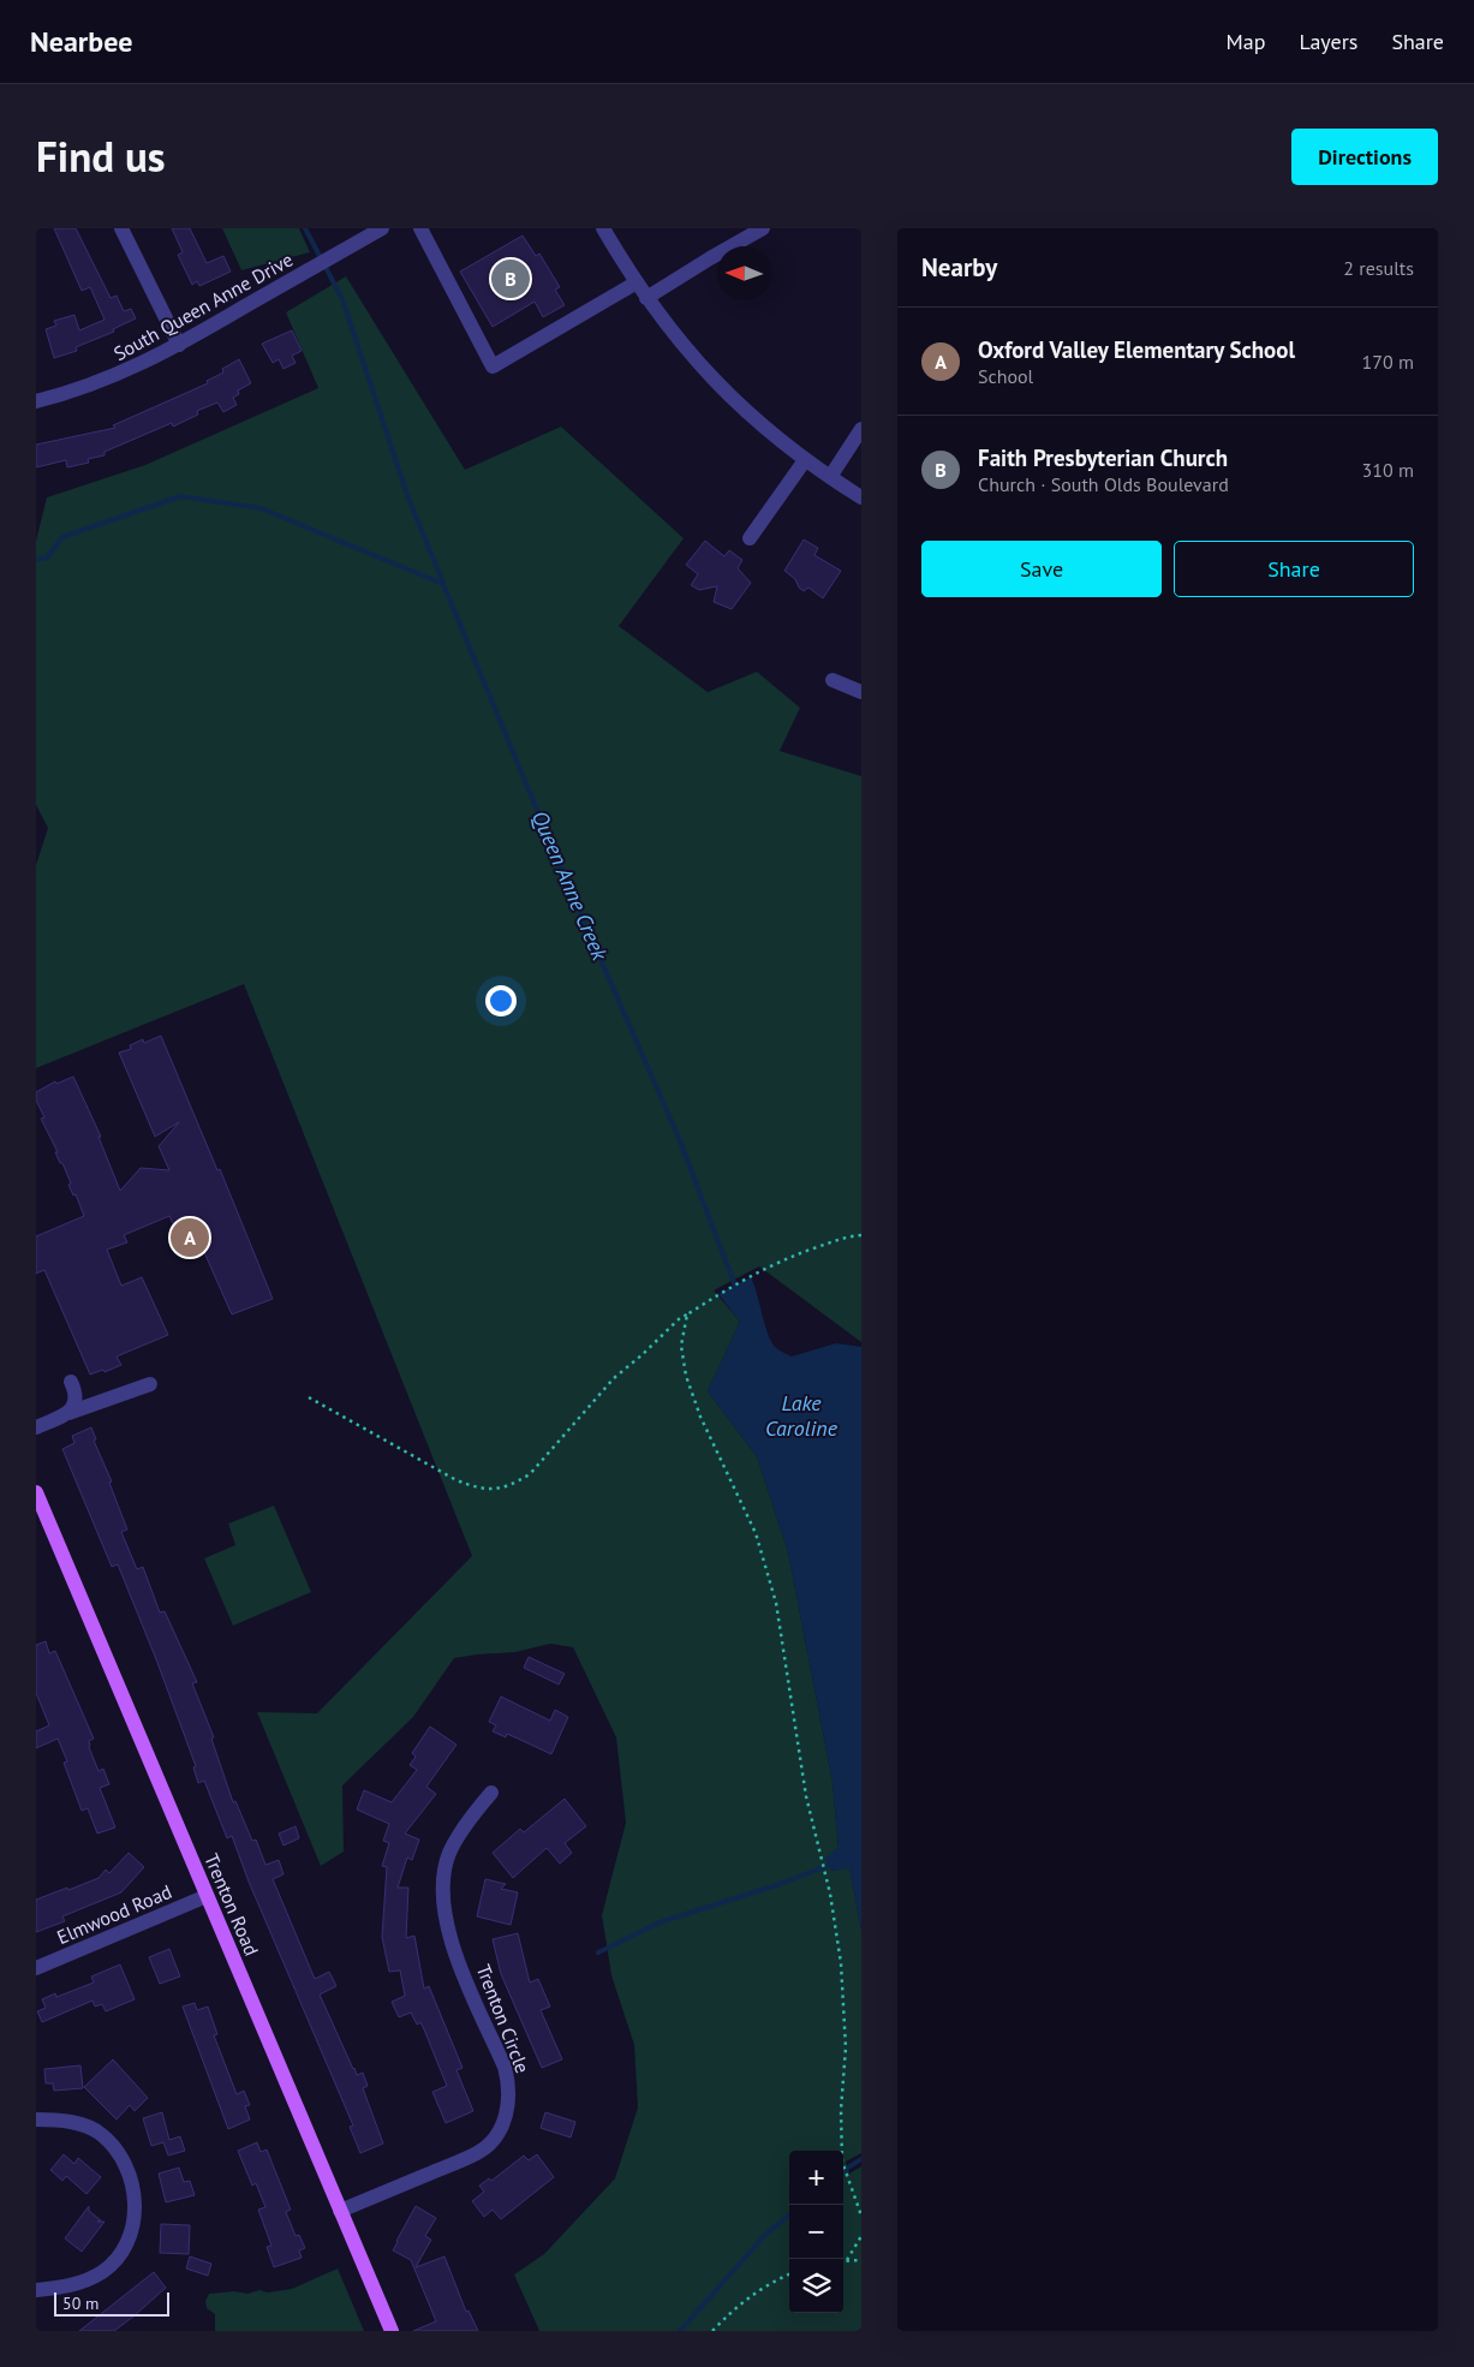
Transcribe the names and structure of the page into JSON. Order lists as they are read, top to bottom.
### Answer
{
  "streets": {
    "main road": ["Trenton Road"],
    "street": ["South Queen Anne Drive", "Elmwood Road", "Trenton Circle"]
  },
  "crossings": [
    ["Trenton Road", "Elmwood Road"],
    ["Trenton Road", "Trenton Circle"]
  ],
  "water": ["Queen Anne Creek", "Lake Caroline"],
  "scale_bar": "50 m",
  "north": "left",
  "page": {
    "header": "Nearbee",
    "nav": ["Map", "Layers", "Share"],
    "title": "Find us",
    "buttons": [
      "Directions",
      ["Save", "Share"]
    ],
    "heading": ["Nearby", "2 results"],
    "pins": ["B", "A"],
    "list": [
      {
        "mark": "A",
        "name": "Oxford Valley Elementary School",
        "note": "School",
        "value": "170 m"
      },
      {
        "mark": "B",
        "name": "Faith Presbyterian Church",
        "note": "Church · South Olds Boulevard",
        "value": "310 m"
      }
    ],
    "map_buttons": ["+", "−"],
    "scale": "50 m"
  }
}
